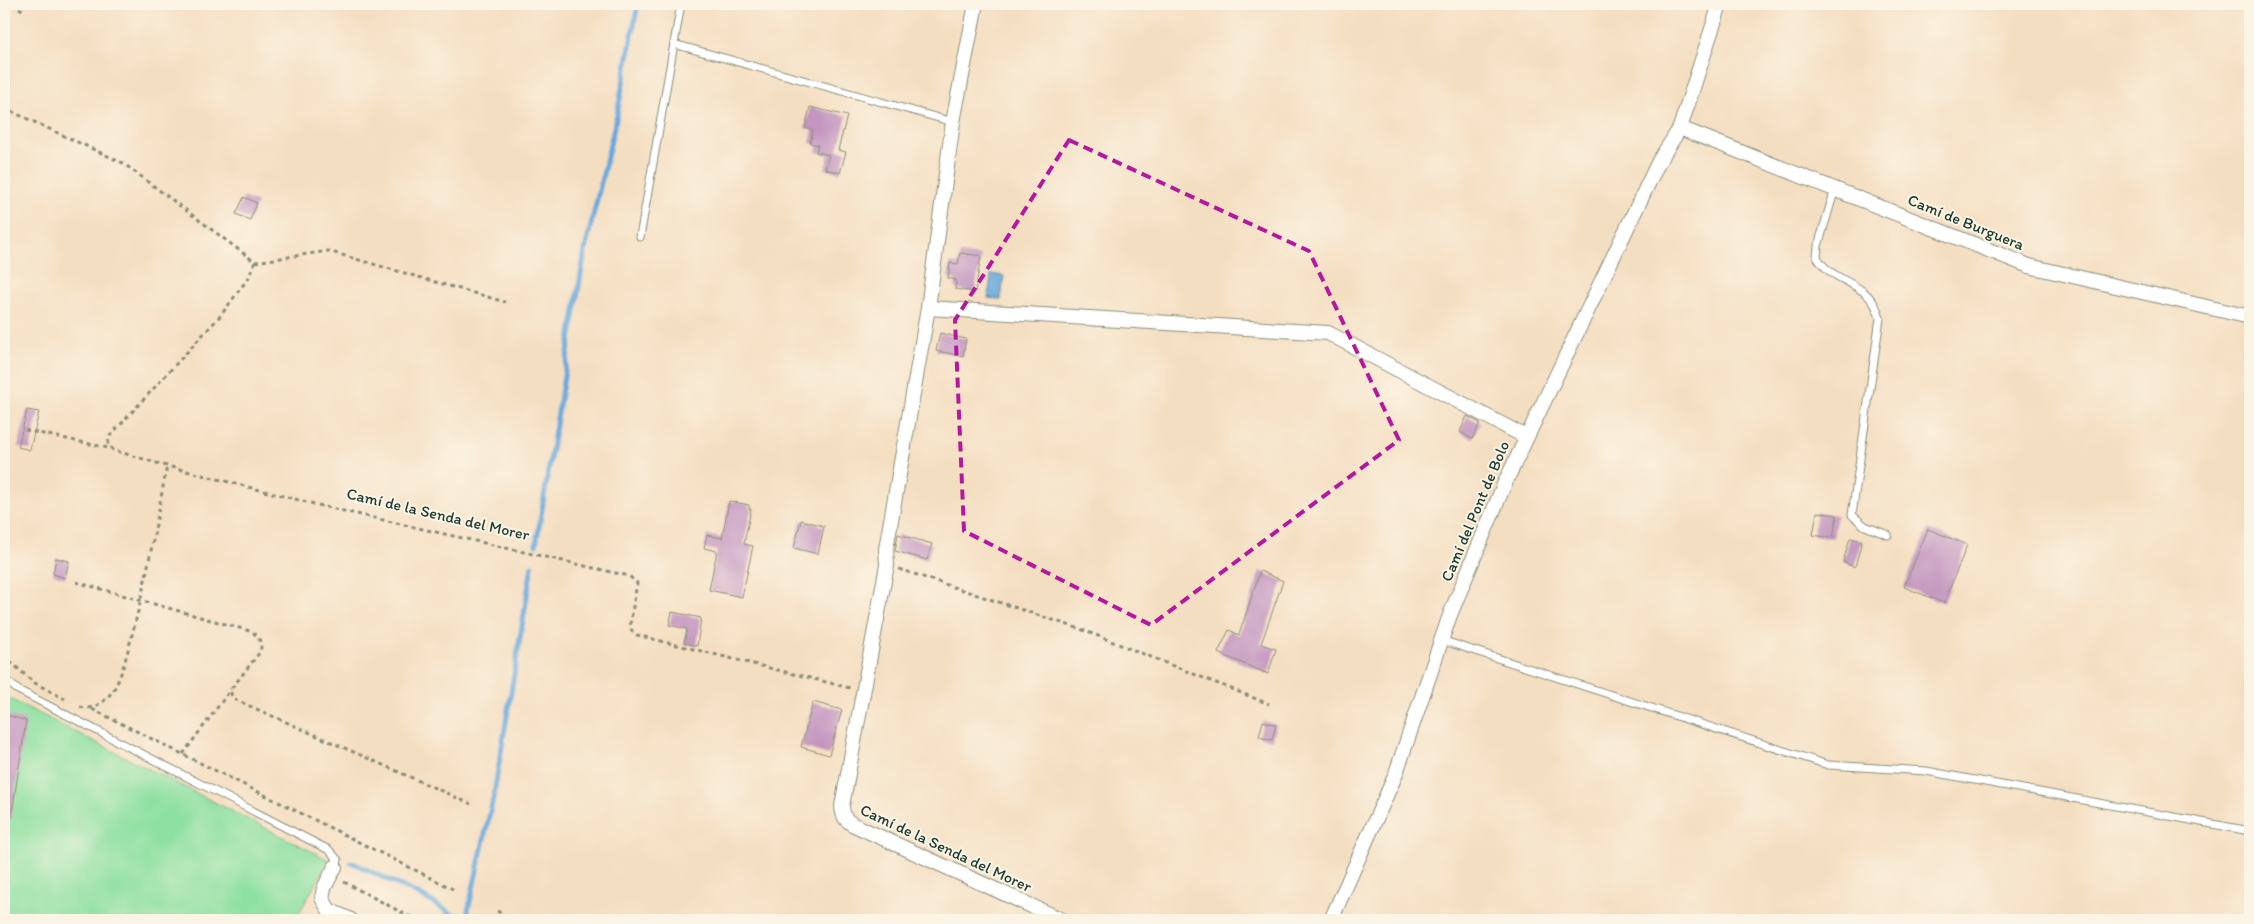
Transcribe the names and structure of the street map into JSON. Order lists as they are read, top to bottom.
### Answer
{
  "streets": {
    "street": ["Camí de Burguera", "Camí del Pont de Bolo", "Camí de la Senda del Morer"]
  },
  "crossings": [
    ["Camí de Burguera", "Camí del Pont de Bolo"]
  ]
}
